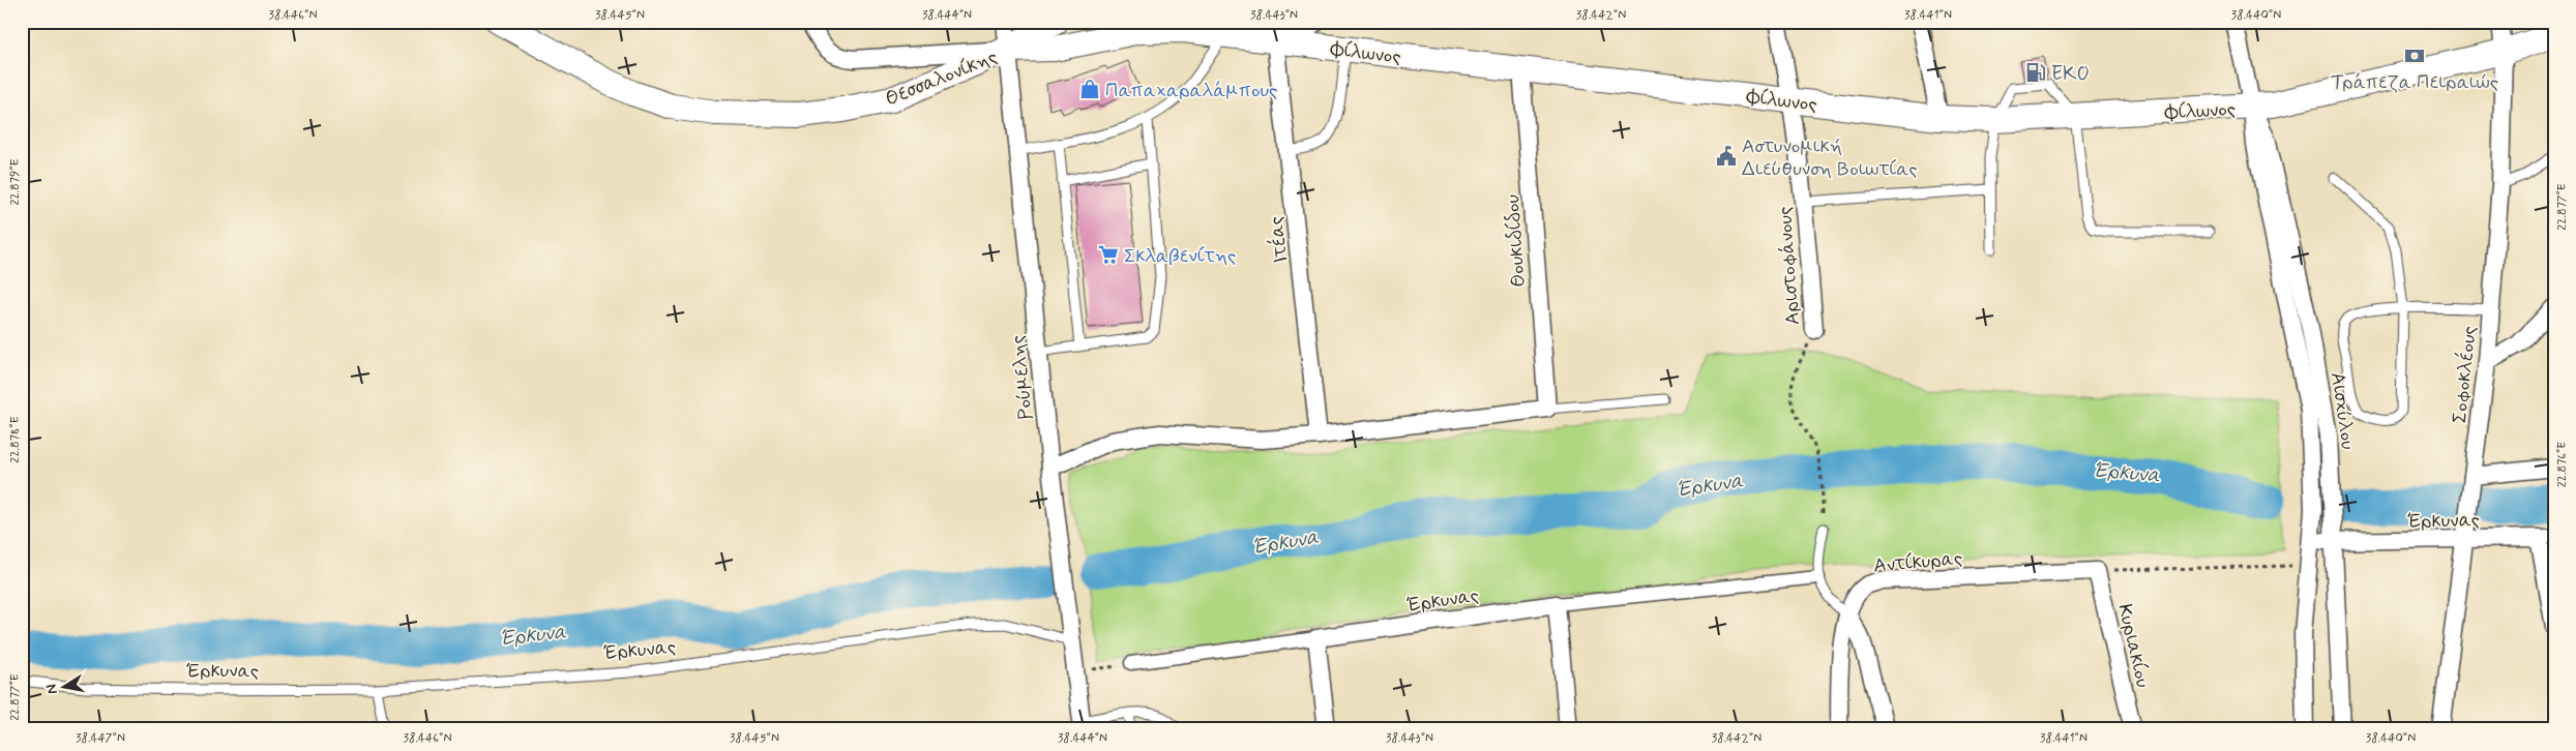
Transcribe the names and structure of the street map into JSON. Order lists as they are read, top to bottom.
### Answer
{
  "streets": {
    "main road": ["Φίλωνος", "Θεσσαλονίκης"],
    "street": [
      "Ιτέας",
      "Θουκιδίδου",
      "Αριστοφάνους",
      "Σοφοκλέους",
      "Ρούμελης",
      "Αισχύλου",
      "Έρκυνας",
      "Αντίκυρας",
      "Κυριακίου"
    ]
  },
  "crossings": [
    ["Φίλωνος", "Θεσσαλονίκης"],
    ["Φίλωνος", "Ιτέας"],
    ["Φίλωνος", "Θουκιδίδου"],
    ["Φίλωνος", "Αριστοφάνους"],
    ["Φίλωνος", "Σοφοκλέους"],
    ["Φίλωνος", "Ρούμελης"],
    ["Φίλωνος", "Αισχύλου"],
    ["Θεσσαλονίκης", "Ρούμελης"],
    ["Σοφοκλέους", "Έρκυνας"],
    ["Ρούμελης", "Έρκυνας"],
    ["Αισχύλου", "Έρκυνας"],
    ["Αντίκυρας", "Κυριακίου"]
  ],
  "water": ["Έρκυνα"],
  "places": {
    "bank": ["Τράπεζα Πειραιώς"],
    "fuel station": ["EKO"],
    "shop": ["Παπαχαραλάμπους"],
    "public building": ["Αστυνομική Διεύθυνση Βοιωτίας"],
    "supermarket": ["Σκλαβενίτης"]
  },
  "north": "left",
  "coordinates": [
    "38.446°N",
    "38.445°N",
    "38.444°N",
    "38.443°N",
    "38.442°N",
    "38.441°N",
    "38.440°N",
    "22.879°E",
    "22.877°E",
    "22.878°E",
    "22.876°E",
    "38.447°N"
  ]
}
